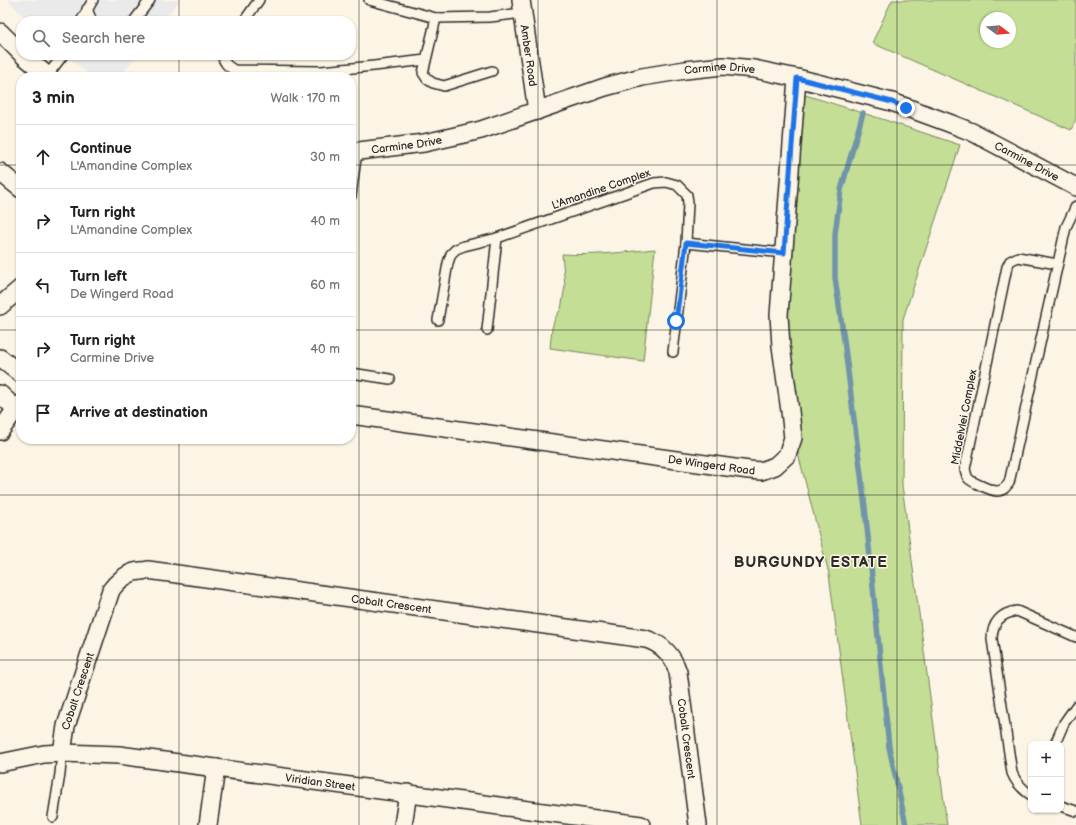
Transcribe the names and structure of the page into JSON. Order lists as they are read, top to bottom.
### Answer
{
  "streets": {
    "street": [
      "Amber Road",
      "Carmine Drive",
      "De Wingerd Road",
      "Cobalt Crescent",
      "Viridian Street"
    ],
    "lane": ["L'Amandine Complex", "Middelvlei Complex"]
  },
  "crossings": [
    ["Amber Road", "Carmine Drive"],
    ["Carmine Drive", "De Wingerd Road"],
    ["Cobalt Crescent", "Viridian Street"]
  ],
  "districts": ["BURGUNDY ESTATE"],
  "north": "right",
  "page": {
    "search": "Search here",
    "heading": ["3 min", "Walk · 170 m"],
    "list": [
      ["Continue", "L'Amandine Complex", "30 m"],
      ["Turn right", "L'Amandine Complex", "40 m"],
      ["Turn left", "De Wingerd Road", "60 m"],
      ["Turn right", "Carmine Drive", "40 m"],
      "Arrive at destination"
    ],
    "map_buttons": ["+", "−"]
  }
}
